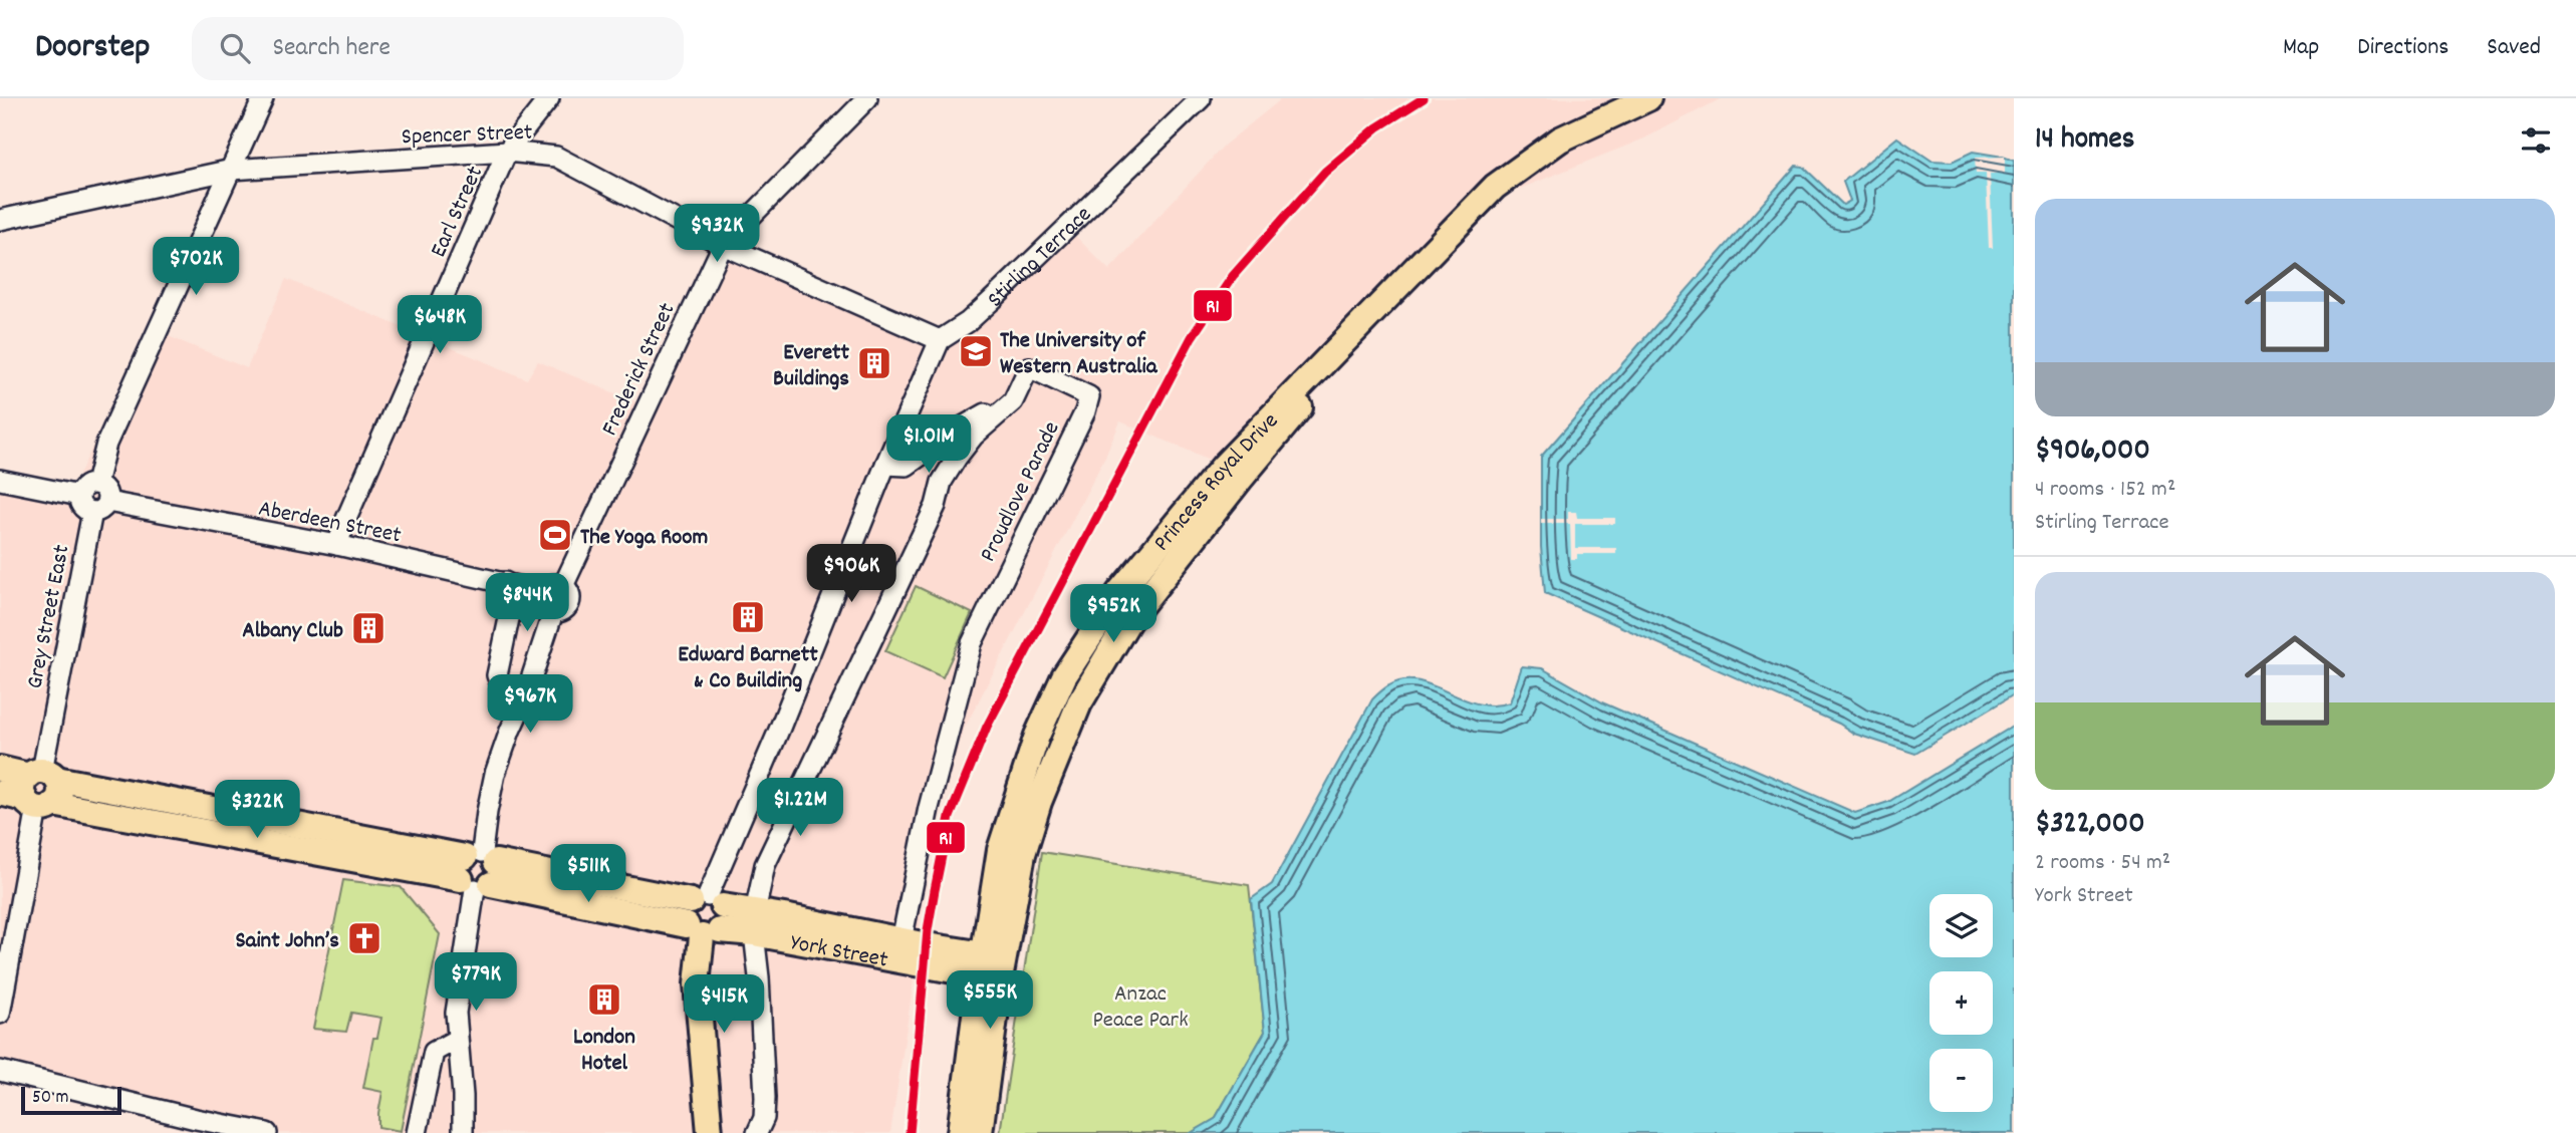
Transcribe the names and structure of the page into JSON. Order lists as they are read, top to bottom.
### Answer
{
  "streets": {
    "main road": ["Princess Royal Drive", "York Street"],
    "street": [
      "Spencer Street",
      "Earl Street",
      "Stirling Terrace",
      "Frederick Street",
      "Proudlove Parade",
      "Aberdeen Street",
      "Grey Street East"
    ]
  },
  "crossings": [
    ["Spencer Street", "Earl Street"],
    ["Spencer Street", "Stirling Terrace"],
    ["Spencer Street", "Frederick Street"],
    ["Earl Street", "Aberdeen Street"],
    ["Frederick Street", "Aberdeen Street"],
    ["Princess Royal Drive", "York Street"],
    ["Proudlove Parade", "York Street"],
    ["Aberdeen Street", "Grey Street East"],
    ["Grey Street East", "York Street"]
  ],
  "parks": ["Anzac Peace Park"],
  "places": {
    "school or university": ["The University of Western Australia"],
    "building": [
      "Everett Buildings",
      "Edward Barnett & Co Building",
      "Albany Club",
      "London Hotel"
    ],
    "sports": ["The Yoga Room"],
    "church": ["Saint John’s"]
  },
  "lines": ["transit line R1"],
  "scale_bar": "50 m",
  "page": {
    "header": "Doorstep",
    "search": "Search here",
    "nav": ["Map", "Directions", "Saved"],
    "heading": "14 homes",
    "list": [
      {
        "name": "$906,000",
        "note": "4 rooms · 152 m² · Stirling Terrace"
      },
      {
        "name": "$322,000",
        "note": "2 rooms · 54 m² · York Street"
      }
    ],
    "price": [
      "$932K",
      "$702K",
      "$648K",
      "$1.01M",
      "$906K",
      "$844K",
      "$952K",
      "$967K",
      "$1.22M",
      "$322K",
      "$511K",
      "$779K",
      "$555K",
      "$415K"
    ],
    "map_buttons": ["+", "−"],
    "scale": "50 m"
  }
}
